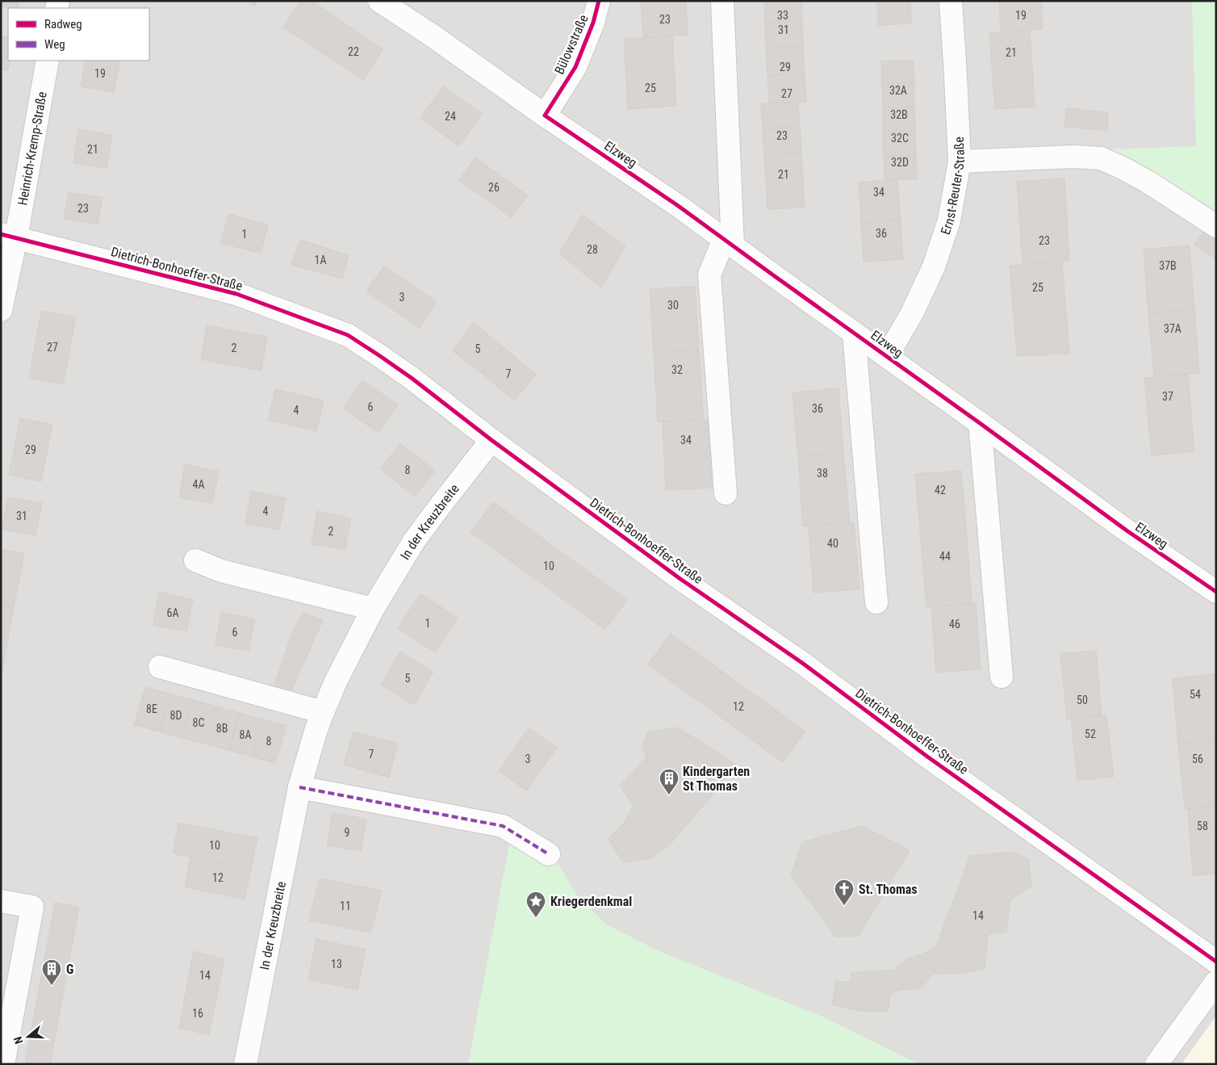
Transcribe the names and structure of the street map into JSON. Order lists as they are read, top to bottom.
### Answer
{
  "streets": {
    "street": [
      "Bülowstraße",
      "Heinrich-Kremp-Straße",
      "Elzweg",
      "Ernst-Reuter-Straße",
      "Dietrich-Bonhoeffer-Straße",
      "In der Kreuzbreite"
    ]
  },
  "crossings": [
    ["Bülowstraße", "Elzweg"],
    ["Heinrich-Kremp-Straße", "Dietrich-Bonhoeffer-Straße"],
    ["Elzweg", "Ernst-Reuter-Straße"],
    ["Dietrich-Bonhoeffer-Straße", "In der Kreuzbreite"]
  ],
  "places": {
    "building": ["Kindergarten St Thomas", "G"],
    "church": ["St. Thomas"],
    "place": ["Kriegerdenkmal"]
  },
  "house_numbers": [
    "33",
    "19",
    "23",
    "31",
    "22",
    "21",
    "29",
    "19",
    "25",
    "32A",
    "27",
    "32B",
    "24",
    "23",
    "32C",
    "21",
    "32D",
    "21",
    "26",
    "34",
    "23",
    "36",
    "1",
    "23",
    "28",
    "1A",
    "37B",
    "25",
    "3",
    "30",
    "37A",
    "27",
    "2",
    "5",
    "32",
    "7",
    "37",
    "6",
    "36",
    "4",
    "34",
    "29",
    "8",
    "38",
    "4A",
    "42",
    "4",
    "31",
    "2",
    "40",
    "44",
    "10",
    "6A",
    "1",
    "46",
    "6",
    "5",
    "54",
    "50",
    "12",
    "8E",
    "8D",
    "8C",
    "8B",
    "52",
    "8A",
    "8",
    "7",
    "3",
    "56",
    "58",
    "9",
    "10",
    "12",
    "11",
    "14",
    "13",
    "14",
    "16"
  ],
  "legend": ["Radweg", "Weg"],
  "north": "left"
}
